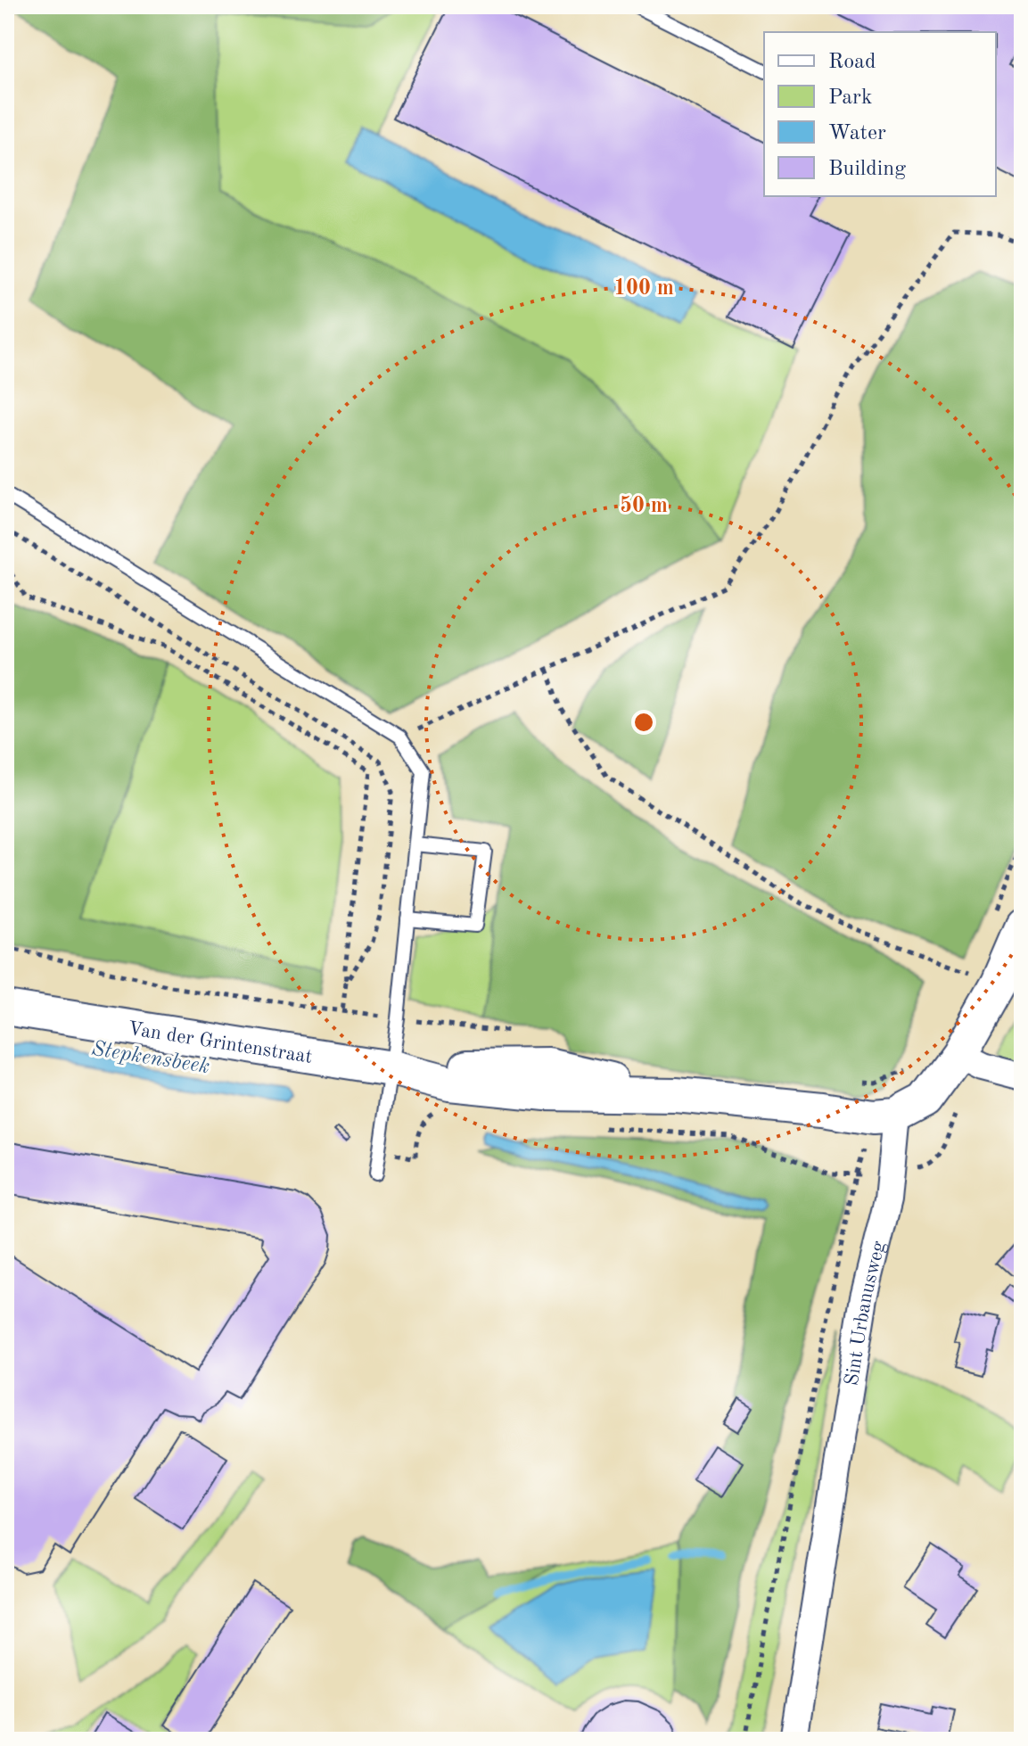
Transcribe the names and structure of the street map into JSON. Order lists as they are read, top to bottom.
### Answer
{
  "streets": {
    "street": ["Van der Grintenstraat", "Sint Urbanusweg"]
  },
  "crossings": [
    ["Van der Grintenstraat", "Sint Urbanusweg"]
  ],
  "water": ["Stepkensbeek"],
  "legend": [
    "Road",
    "Park",
    "Water",
    "Building"
  ],
  "rings": ["100 m", "50 m"]
}
